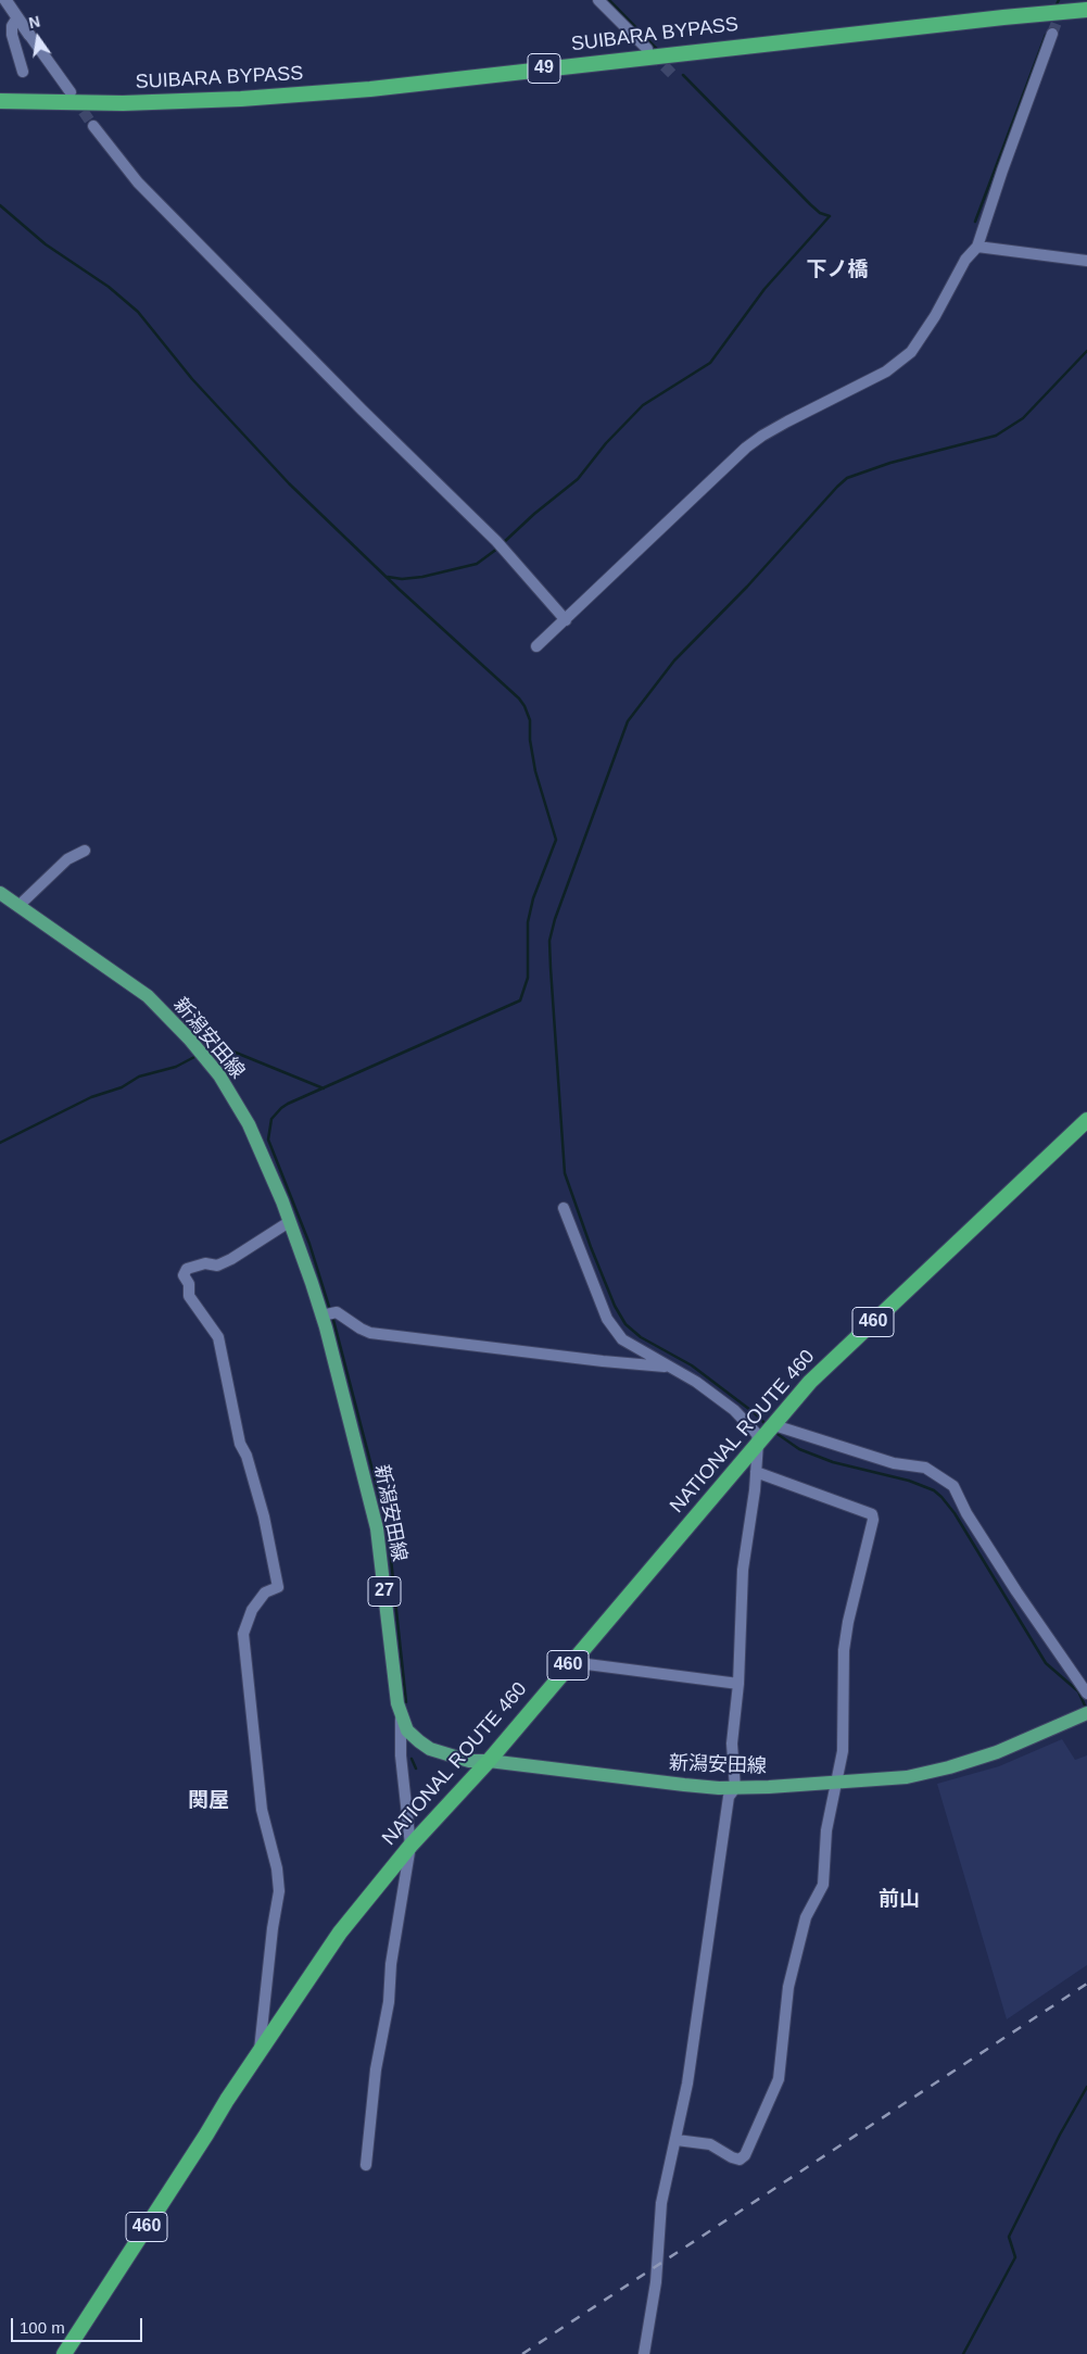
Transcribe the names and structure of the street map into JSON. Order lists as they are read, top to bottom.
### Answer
{
  "streets": {
    "highway": [
      "SUIBARA BYPASS",
      "49",
      "460",
      "NATIONAL ROUTE 460"
    ],
    "main road": ["新潟安田線", "27"]
  },
  "crossings": [
    ["新潟安田線", "NATIONAL ROUTE 460"]
  ],
  "districts": ["下ノ橋", "関屋", "前山"],
  "scale_bar": "100 m",
  "north": "top"
}
